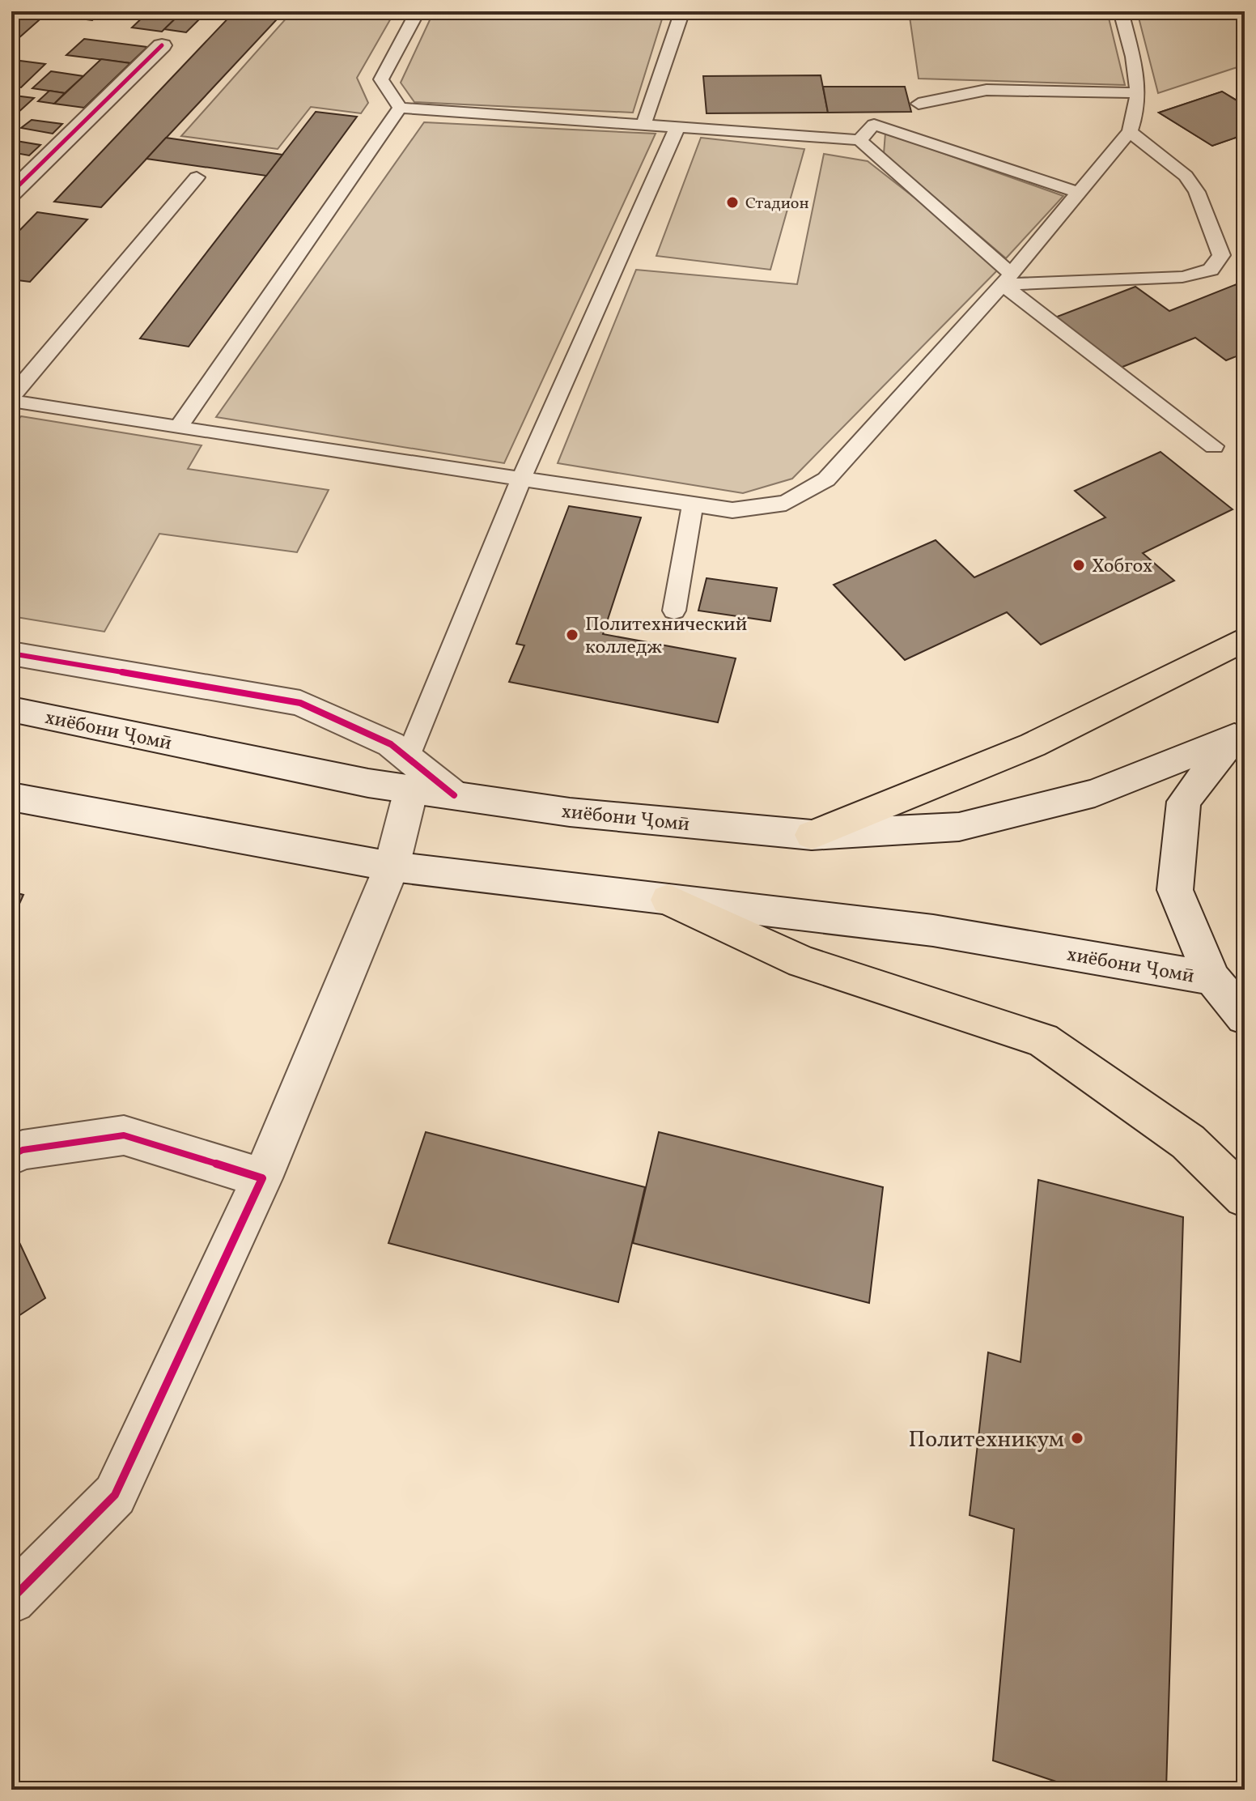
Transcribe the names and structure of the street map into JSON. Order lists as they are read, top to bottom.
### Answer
{
  "streets": {
    "main road": ["хиёбони Ҷомӣ"]
  },
  "places": [
    "Стадион",
    "Хобгох",
    "Политехнический колледж",
    "Политехникум"
  ]
}
